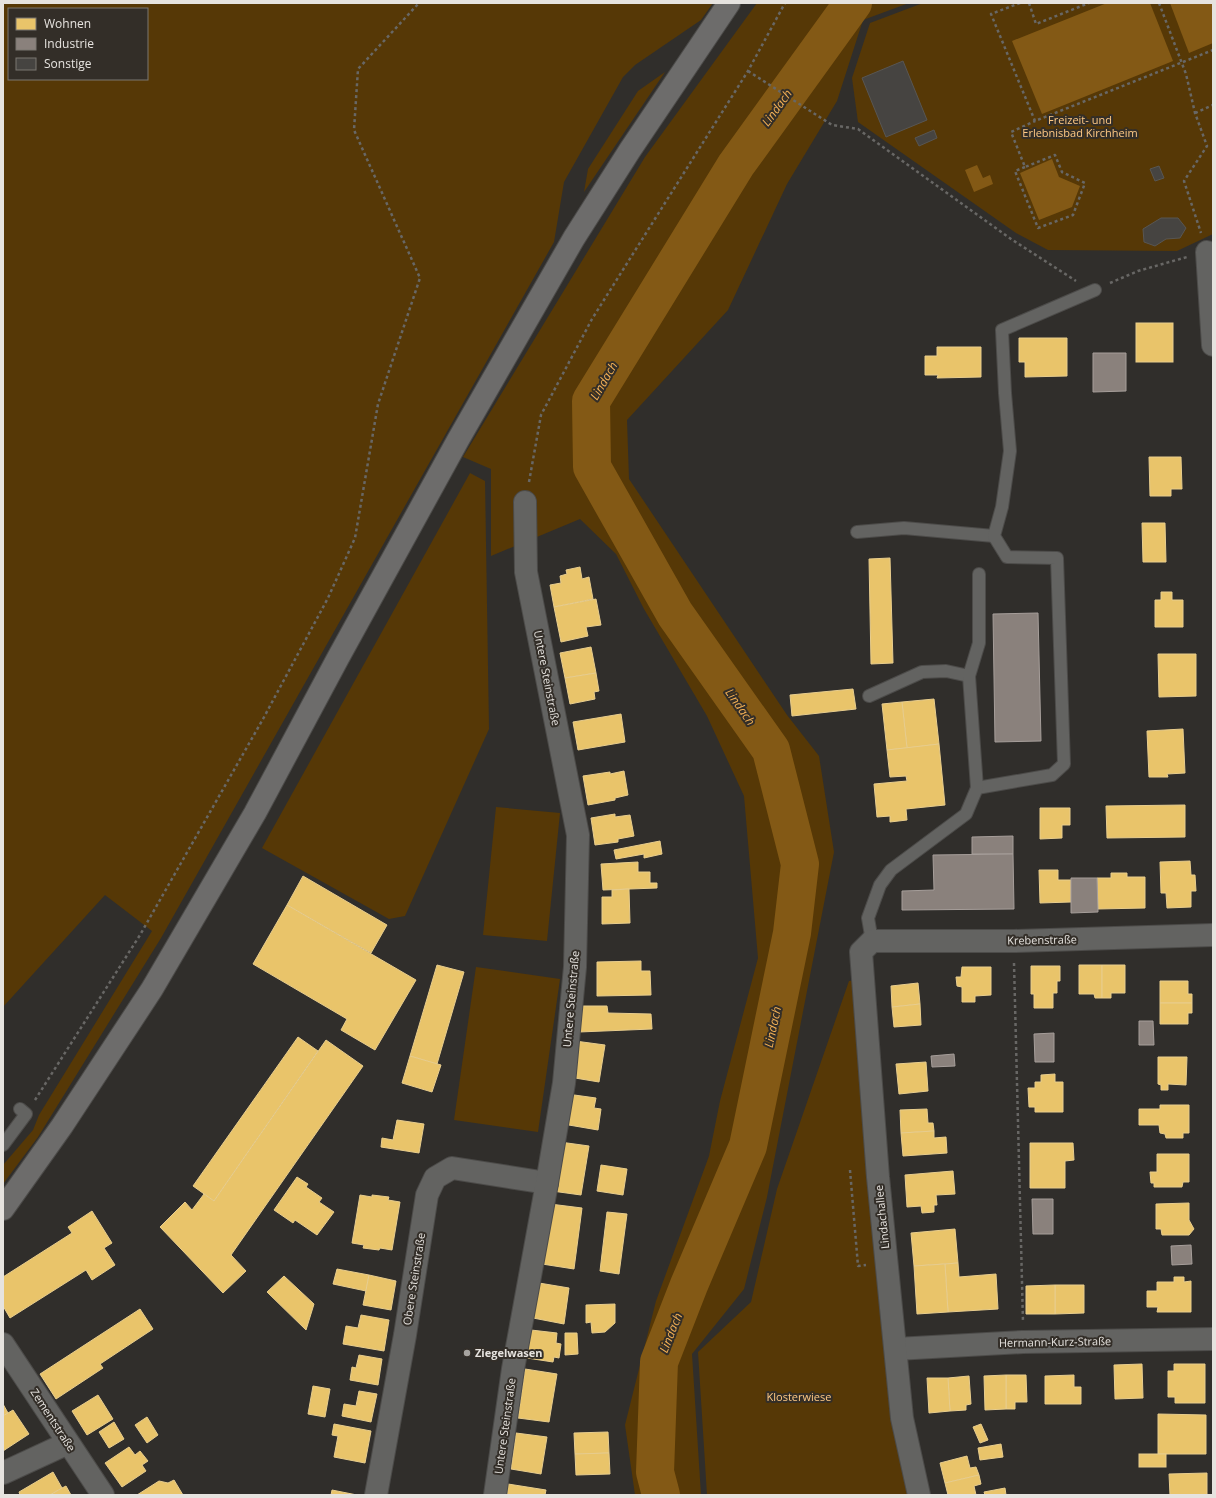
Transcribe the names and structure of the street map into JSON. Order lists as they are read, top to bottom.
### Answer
{
  "streets": {
    "street": [
      "Untere Steinstraße",
      "Krebenstraße",
      "Lindachallee",
      "Obere Steinstraße",
      "Hermann-Kurz-Straße",
      "Zementstraße"
    ]
  },
  "crossings": [
    ["Untere Steinstraße", "Obere Steinstraße"],
    ["Krebenstraße", "Lindachallee"],
    ["Lindachallee", "Hermann-Kurz-Straße"]
  ],
  "water": ["Lindach"],
  "parks": ["Freizeit- und Erlebnisbad Kirchheim", "Klosterwiese"],
  "places": ["Ziegelwasen"],
  "legend": ["Wohnen", "Industrie", "Sonstige"]
}
